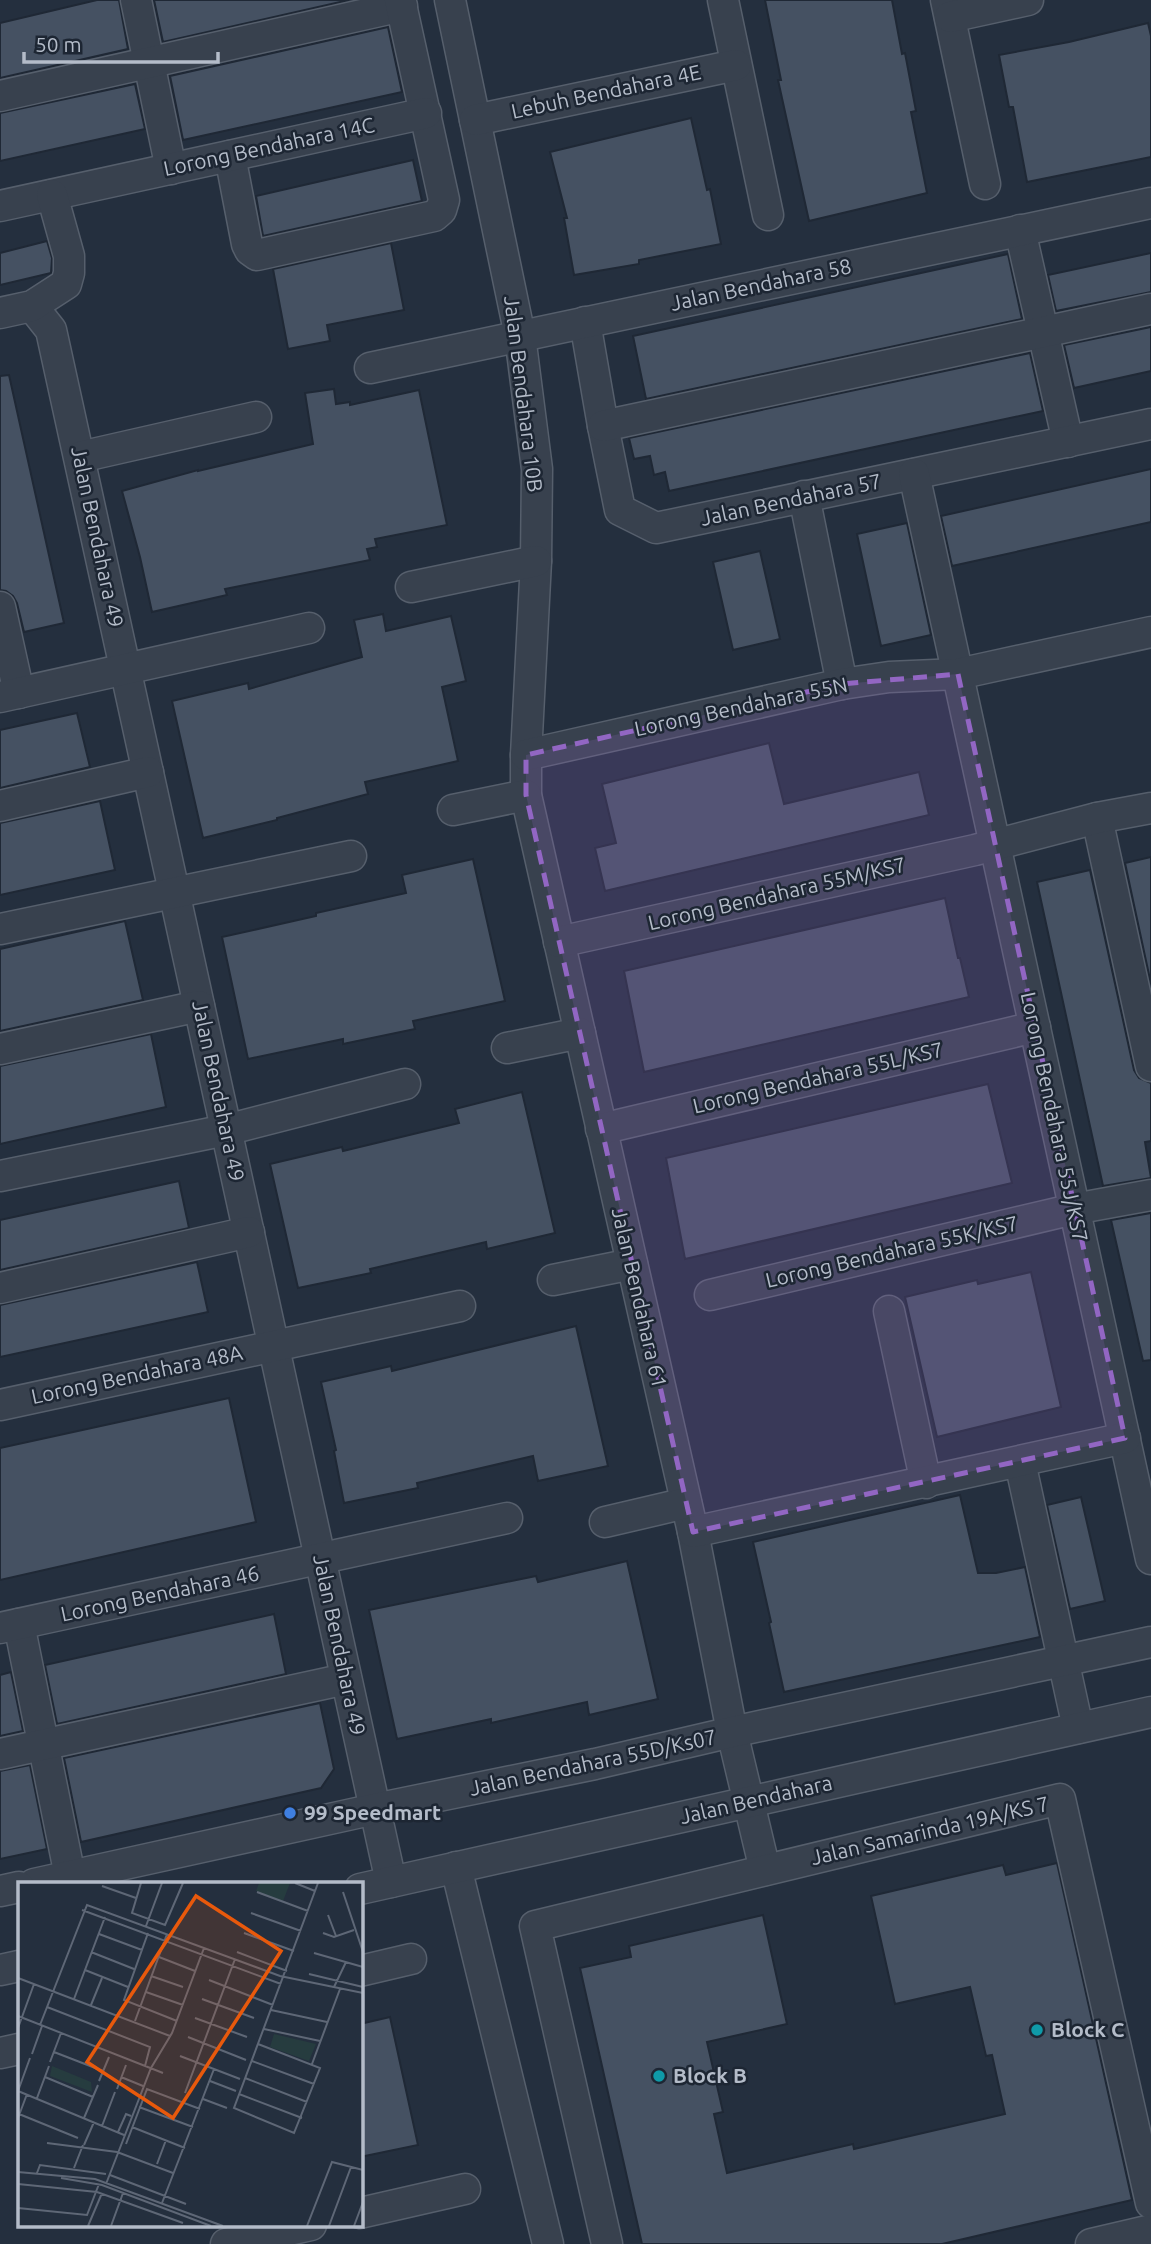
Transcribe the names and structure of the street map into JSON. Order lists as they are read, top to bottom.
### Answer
{
  "streets": {
    "street": [
      "Lebuh Bendahara 4E",
      "Lorong Bendahara 14C",
      "Jalan Bendahara 58",
      "Jalan Bendahara 10B",
      "Jalan Bendahara 57",
      "Jalan Bendahara 49",
      "Lorong Bendahara 55N",
      "Lorong Bendahara 55M/KS7",
      "Lorong Bendahara 55L/KS7",
      "Lorong Bendahara 55J/KS7",
      "Lorong Bendahara 55K/KS7",
      "Jalan Bendahara 61",
      "Lorong Bendahara 48A",
      "Lorong Bendahara 46",
      "Jalan Bendahara 55D/Ks07",
      "Jalan Bendahara",
      "Jalan Samarinda 19A/KS 7"
    ]
  },
  "crossings": [
    ["Lebuh Bendahara 4E", "Jalan Bendahara 10B"],
    ["Jalan Bendahara 58", "Jalan Bendahara 10B"],
    ["Jalan Bendahara 58", "Jalan Bendahara 57"],
    ["Jalan Bendahara 10B", "Lorong Bendahara 55N"],
    ["Jalan Bendahara 10B", "Jalan Bendahara 61"],
    ["Jalan Bendahara 57", "Lorong Bendahara 55J/KS7"],
    ["Jalan Bendahara 49", "Lorong Bendahara 48A"],
    ["Jalan Bendahara 49", "Lorong Bendahara 46"],
    ["Jalan Bendahara 49", "Jalan Bendahara 55D/Ks07"],
    ["Jalan Bendahara 49", "Jalan Bendahara"],
    ["Lorong Bendahara 55N", "Lorong Bendahara 55J/KS7"],
    ["Lorong Bendahara 55M/KS7", "Lorong Bendahara 55J/KS7"],
    ["Lorong Bendahara 55M/KS7", "Jalan Bendahara 61"],
    ["Lorong Bendahara 55L/KS7", "Lorong Bendahara 55J/KS7"],
    ["Lorong Bendahara 55L/KS7", "Jalan Bendahara 61"],
    ["Lorong Bendahara 55J/KS7", "Lorong Bendahara 55K/KS7"],
    ["Jalan Bendahara 61", "Jalan Bendahara 55D/Ks07"],
    ["Jalan Bendahara 61", "Jalan Bendahara"]
  ],
  "places": ["99 Speedmart", "Block C", "Block B"],
  "scale_bar": "50 m"
}
